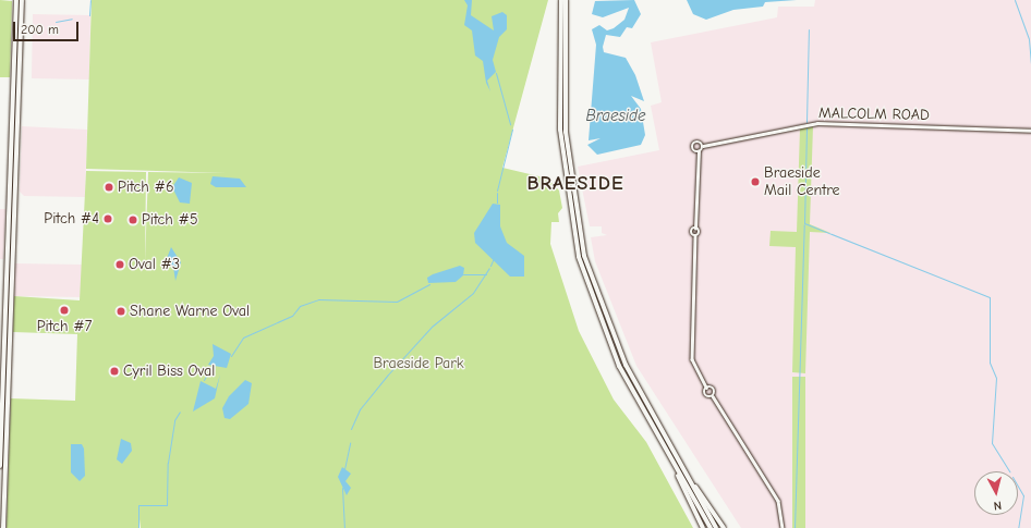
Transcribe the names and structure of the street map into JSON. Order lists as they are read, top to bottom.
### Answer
{
  "streets": {
    "street": ["MALCOLM ROAD"]
  },
  "districts": ["BRAESIDE"],
  "water": ["Braeside"],
  "parks": ["Braeside Park"],
  "places": [
    "Braeside Mail Centre",
    "Pitch #6",
    "Pitch #4",
    "Pitch #5",
    "Oval #3",
    "Pitch #7",
    "Shane Warne Oval",
    "Cyril Biss Oval"
  ],
  "scale_bar": "200 m",
  "north": "bottom"
}
